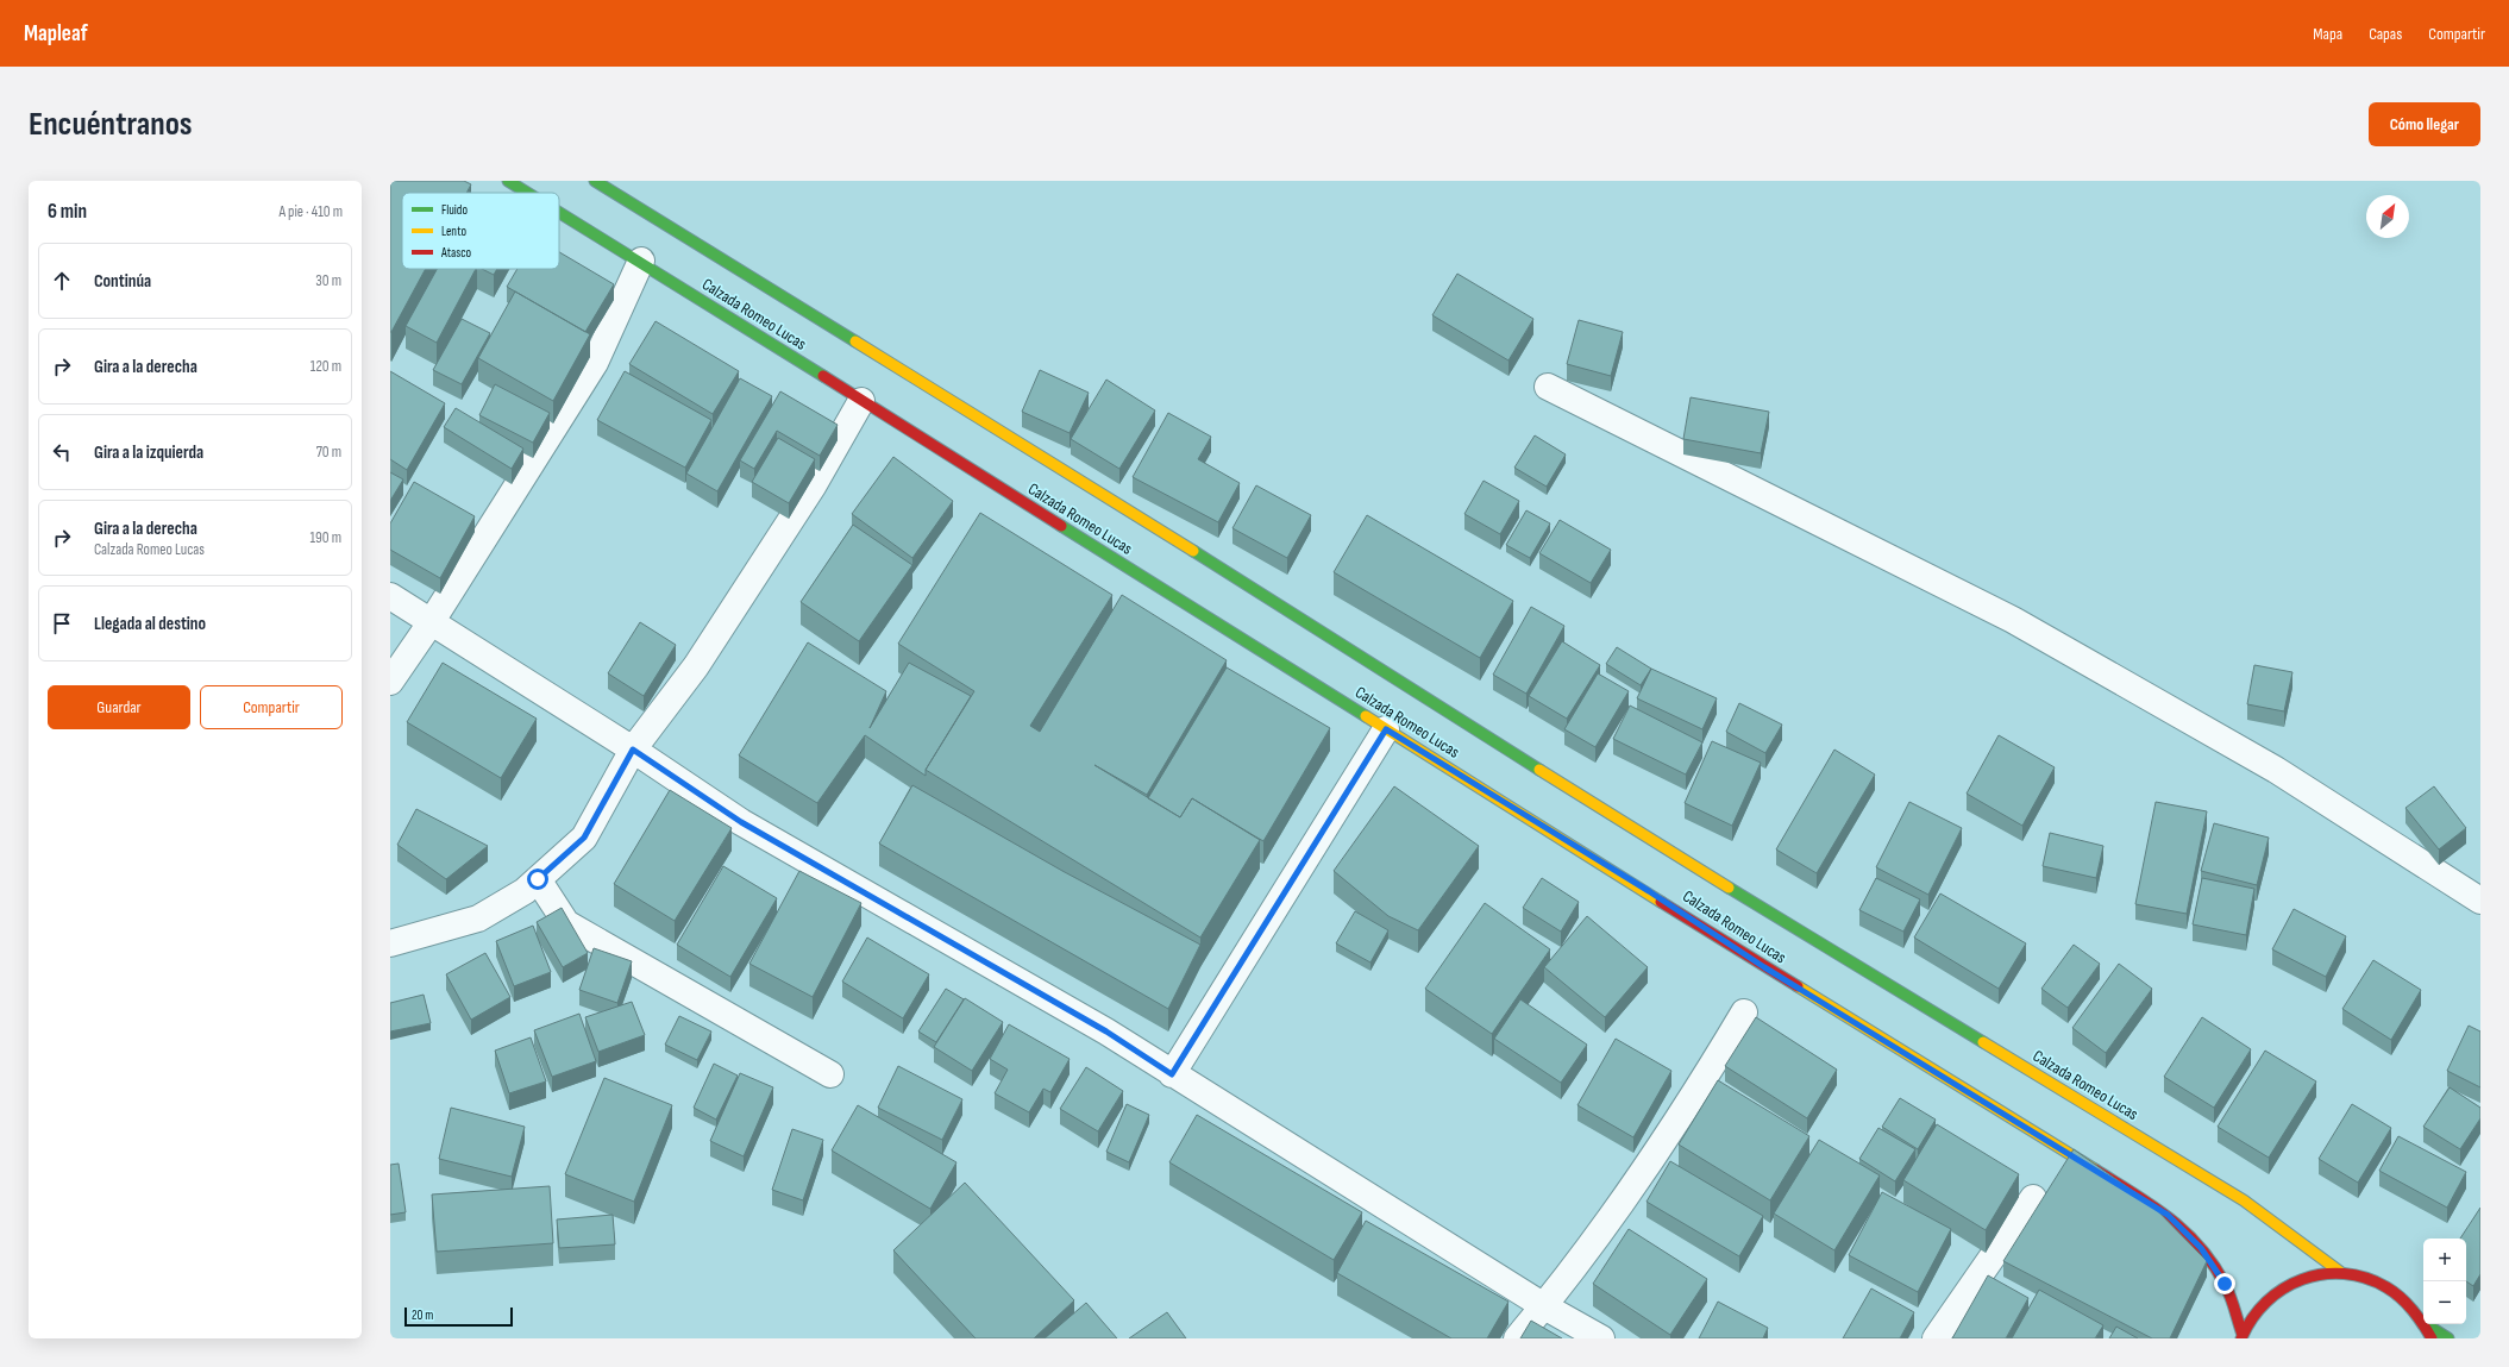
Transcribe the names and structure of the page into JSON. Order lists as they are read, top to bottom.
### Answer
{
  "streets": {
    "main road": ["Calzada Romeo Lucas"]
  },
  "legend": ["Fluido", "Lento", "Atasco"],
  "scale_bar": "20 m",
  "north": "top right",
  "page": {
    "header": "Mapleaf",
    "nav": ["Mapa", "Capas", "Compartir"],
    "buttons": [
      "Cómo llegar",
      ["Guardar", "Compartir"]
    ],
    "title": "Encuéntranos",
    "heading": ["6 min", "A pie · 410 m"],
    "list": [
      ["Continúa", "30 m"],
      ["Gira a la derecha", "120 m"],
      ["Gira a la izquierda", "70 m"],
      ["Gira a la derecha", "Calzada Romeo Lucas", "190 m"],
      "Llegada al destino"
    ],
    "map_buttons": ["+", "−"],
    "scale": "20 m"
  }
}
